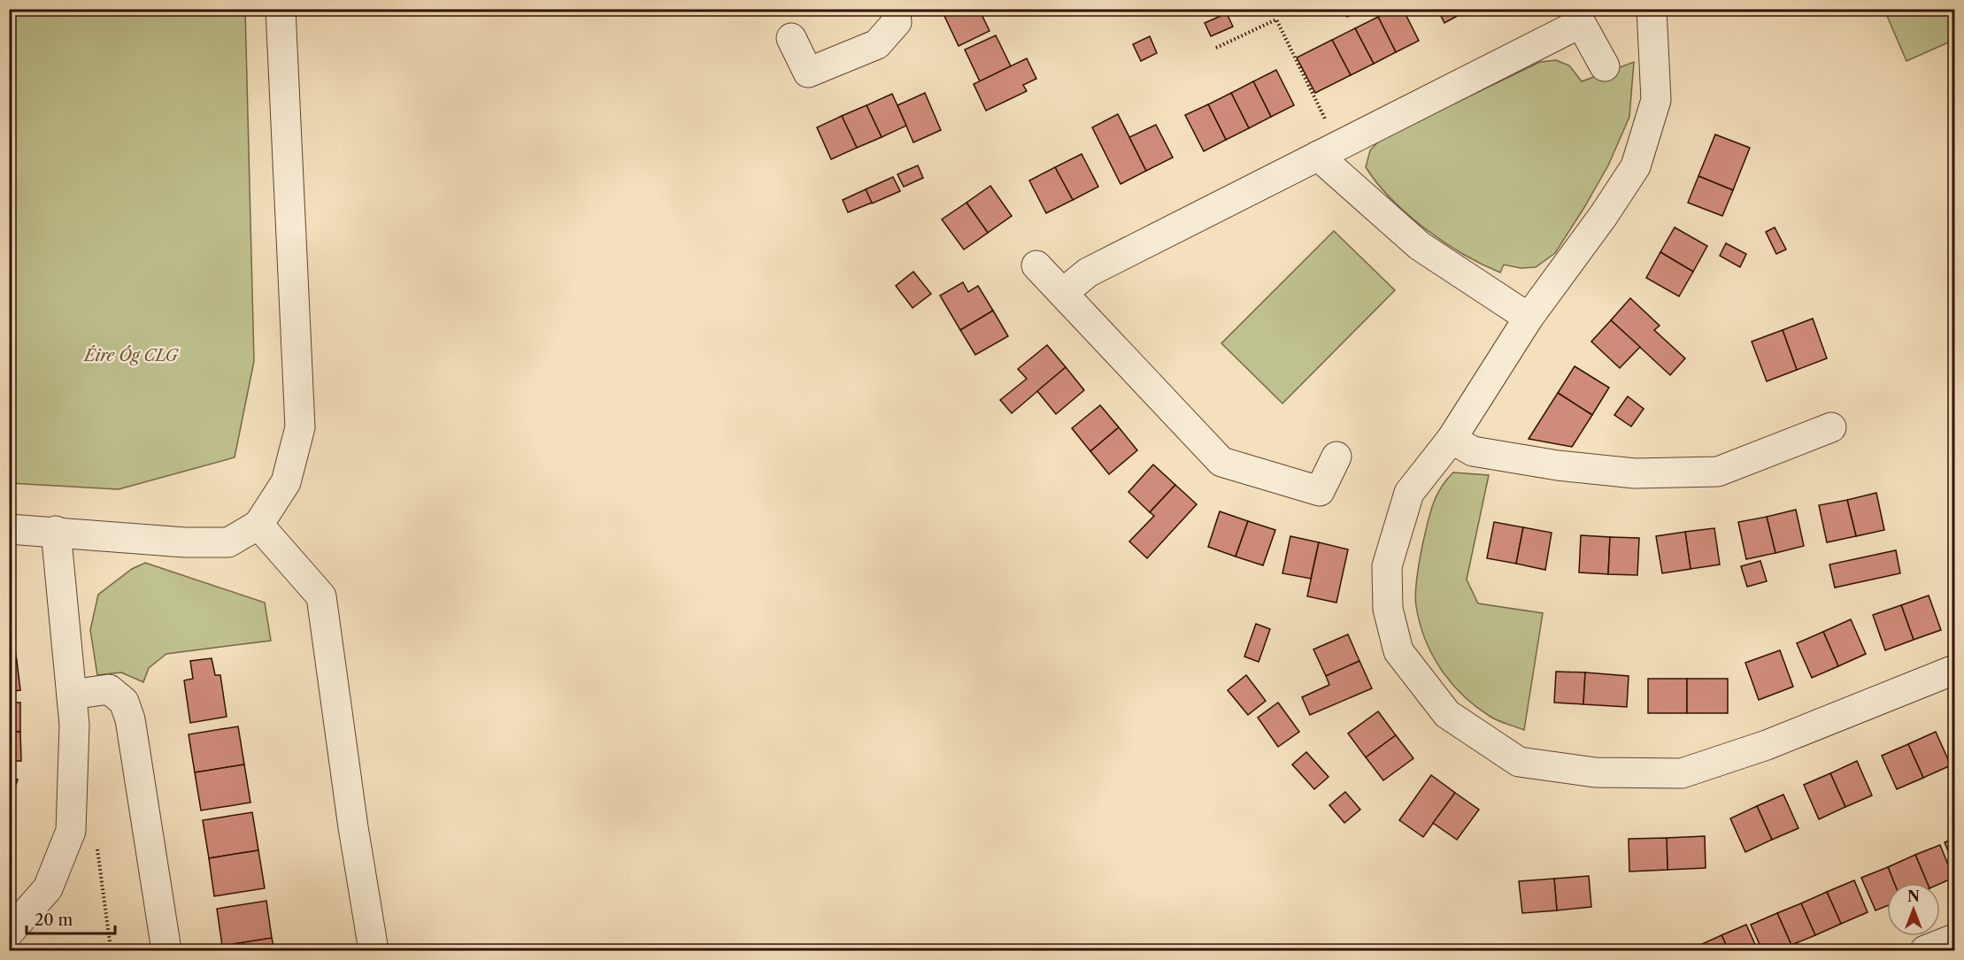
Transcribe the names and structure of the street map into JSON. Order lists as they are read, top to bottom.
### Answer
{
  "parks": ["Éire Óg CLG"],
  "scale_bar": "20 m",
  "north": "top"
}
